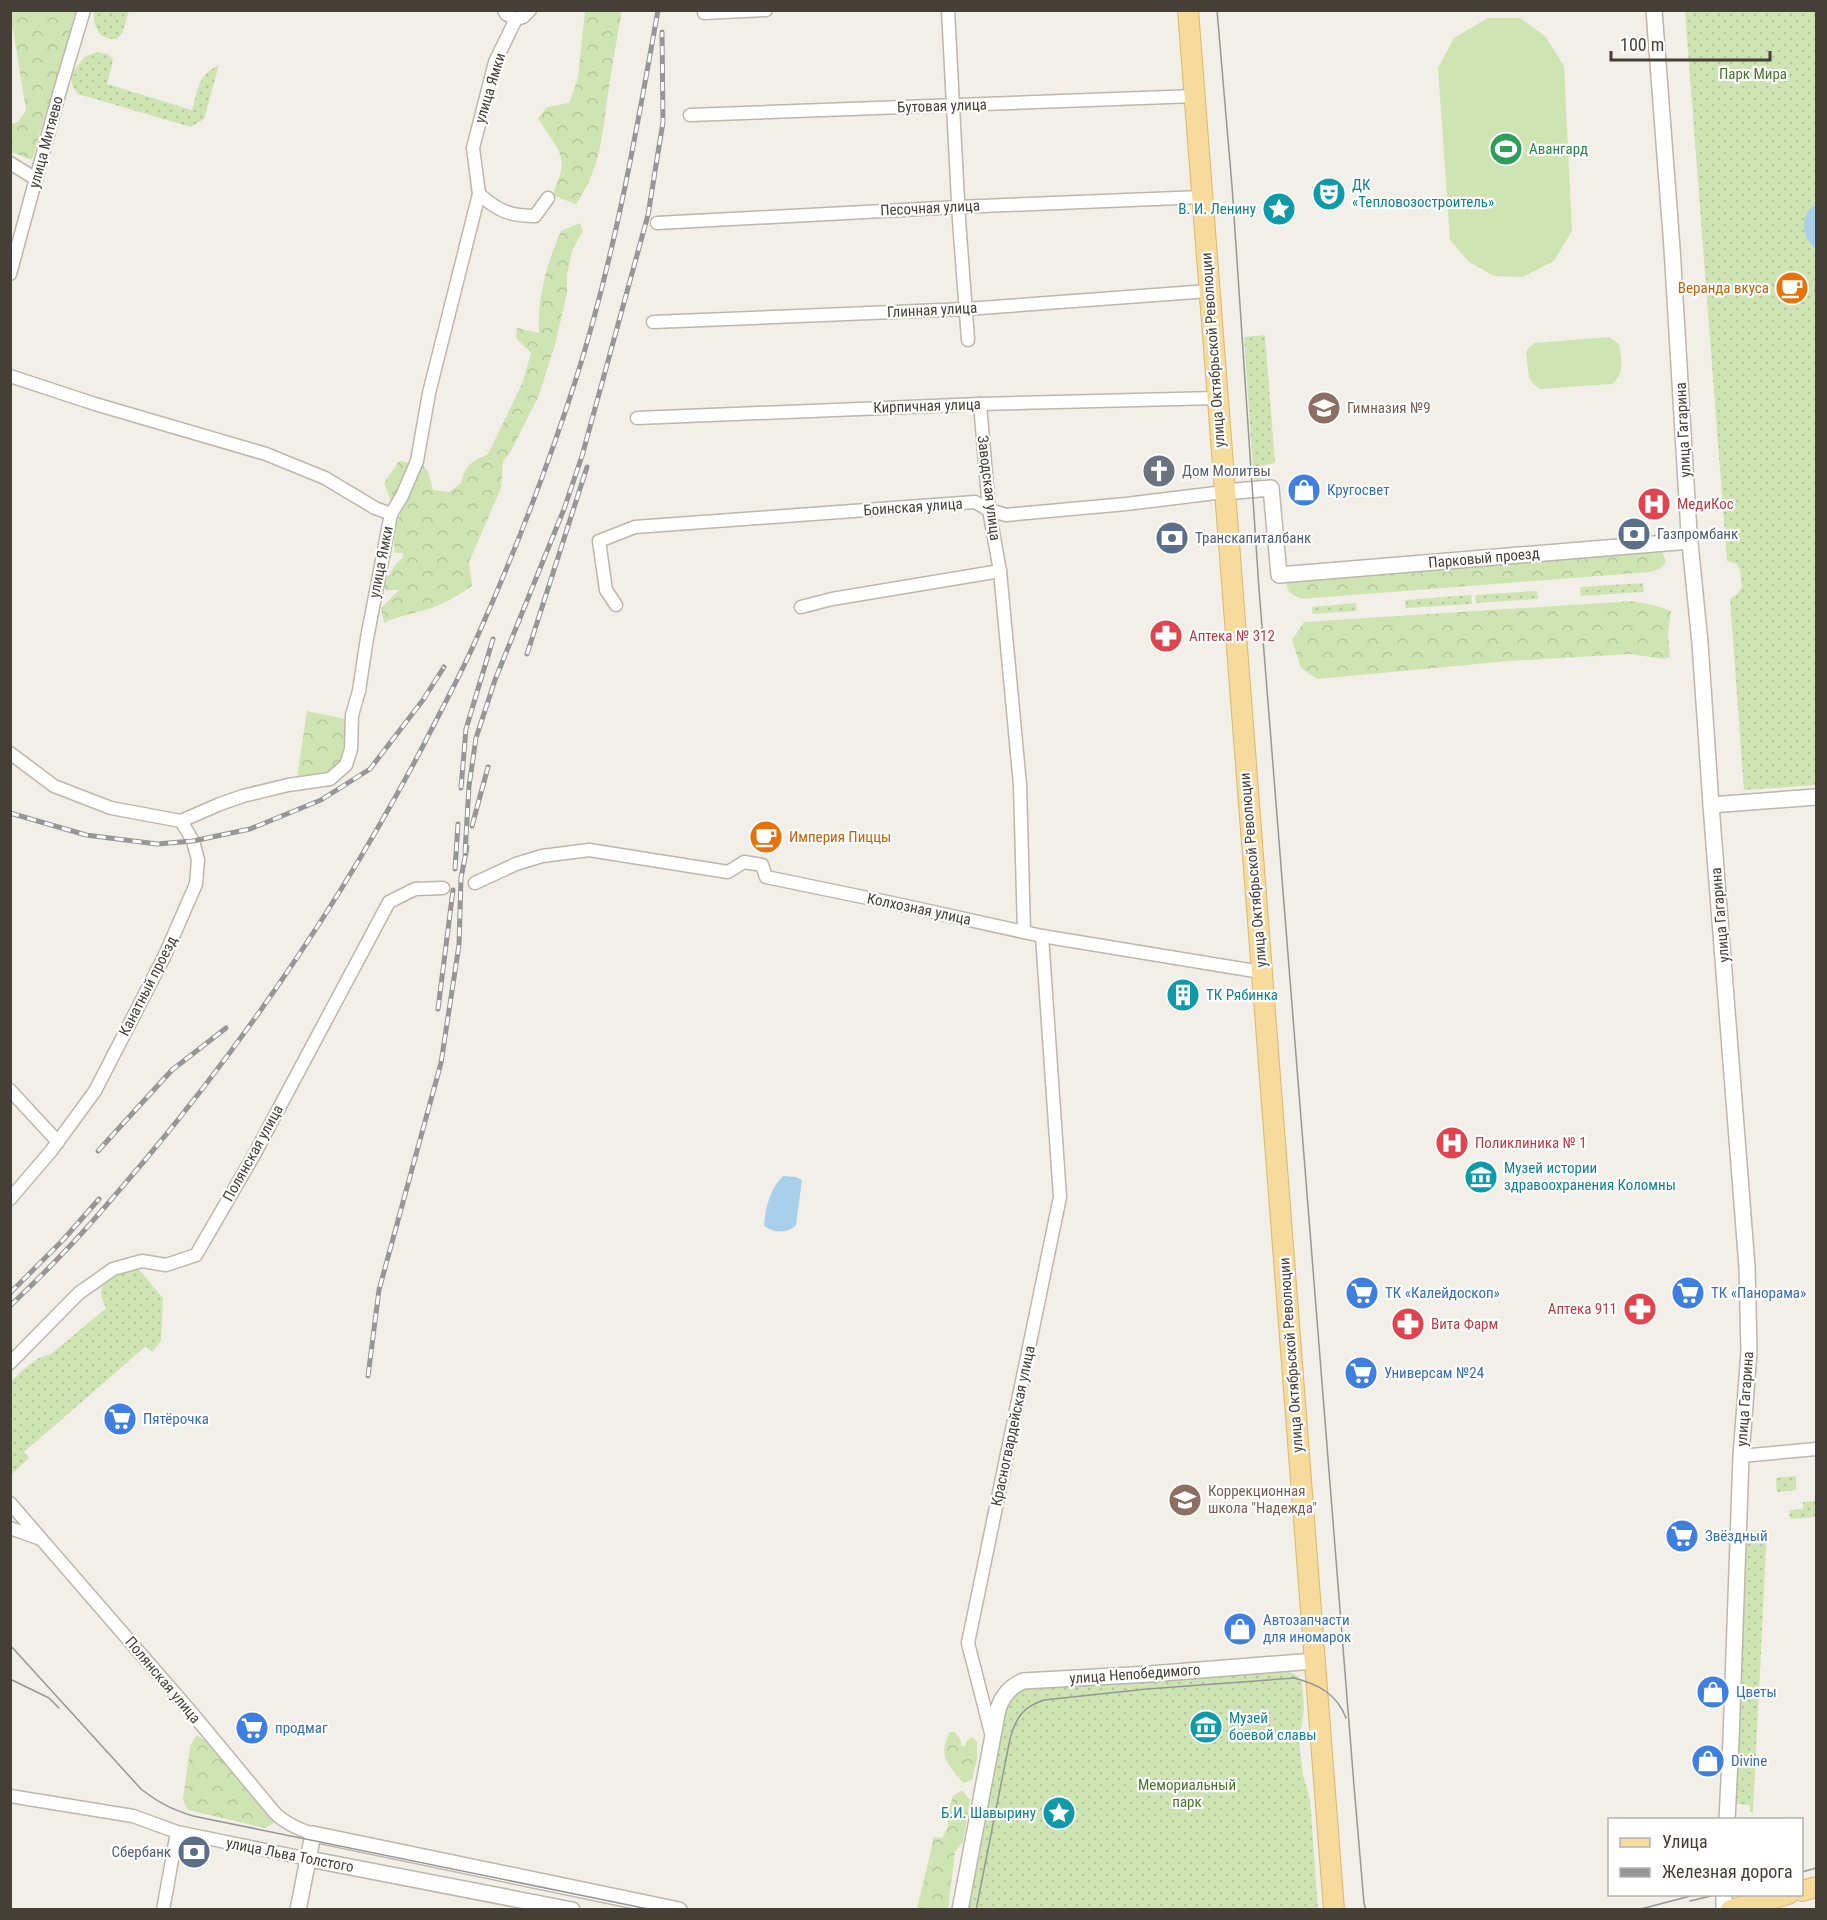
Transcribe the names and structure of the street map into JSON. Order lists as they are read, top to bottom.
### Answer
{
  "streets": {
    "main road": ["улица Октябрьской Революции"],
    "street": [
      "улица Ямки",
      "Бутовая улица",
      "улица Митяево",
      "Песочная улица",
      "Глинная улица",
      "Кирпичная улица",
      "улица Гагарина",
      "Заводская улица",
      "Боинская улица",
      "Парковый проезд",
      "Колхозная улица",
      "Канатный проезд",
      "Полянская улица",
      "Красногвардейская улица",
      "улица Непобедимого",
      "улица Льва Толстого"
    ]
  },
  "crossings": [
    ["улица Ямки", "Канатный проезд"],
    ["Бутовая улица", "улица Октябрьской Революции"],
    ["Песочная улица", "улица Октябрьской Революции"],
    ["Глинная улица", "улица Октябрьской Революции"],
    ["улица Октябрьской Революции", "Кирпичная улица"],
    ["улица Октябрьской Революции", "Боинская улица"],
    ["улица Октябрьской Революции", "Парковый проезд"],
    ["улица Октябрьской Революции", "Колхозная улица"],
    ["улица Октябрьской Революции", "улица Непобедимого"],
    ["Кирпичная улица", "Заводская улица"],
    ["улица Гагарина", "Парковый проезд"],
    ["Заводская улица", "Боинская улица"],
    ["Заводская улица", "Колхозная улица"],
    ["Боинская улица", "Парковый проезд"],
    ["Колхозная улица", "Красногвардейская улица"],
    ["Полянская улица", "улица Льва Толстого"],
    ["Красногвардейская улица", "улица Непобедимого"]
  ],
  "parks": ["Парк Мира", "Мемориальный парк"],
  "places": {
    "sports": ["Авангард"],
    "theatre": ["ДК «Тепловозостроитель»"],
    "place": ["В. И. Ленину", "Б.И. Шавырину"],
    "cafe": ["Веранда вкуса", "Империя Пиццы"],
    "school or university": ["Гимназия №9", "Коррекционная школа \"Надежда\""],
    "church": ["Дом Молитвы"],
    "shop": [
      "Кругосвет",
      "Автозапчасти для иномарок",
      "Цветы",
      "Divine"
    ],
    "hospital": ["МедиКос", "Поликлиника № 1"],
    "bank": ["Газпромбанк", "Транскапиталбанк", "Сбербанк"],
    "pharmacy": ["Аптека № 312", "Аптека 911", "Вита Фарм"],
    "building": ["ТК Рябинка"],
    "museum": ["Музей истории здравоохранения Коломны", "Музей боевой славы"],
    "supermarket": [
      "ТК «Калейдоскоп»",
      "ТК «Панорама»",
      "Универсам №24",
      "Пятёрочка",
      "Звёздный",
      "продмаг"
    ]
  },
  "legend": ["Улица", "Железная дорога"],
  "scale_bar": "100 m"
}
